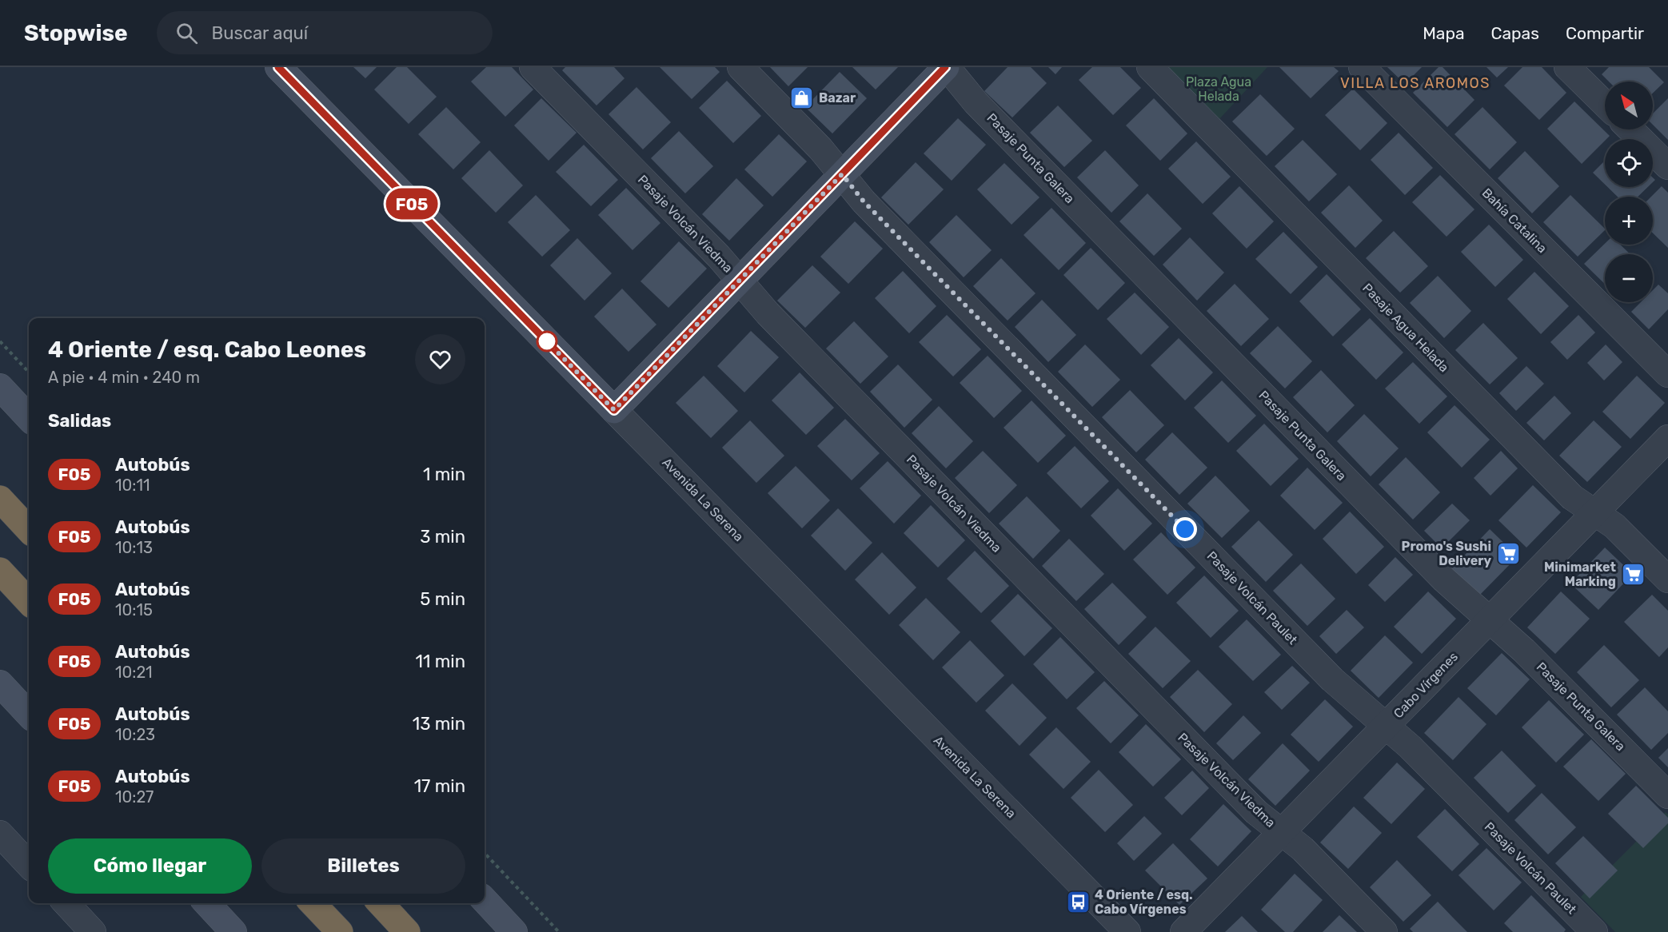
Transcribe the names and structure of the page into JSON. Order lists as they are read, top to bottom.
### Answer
{
  "streets": {
    "street": [
      "Pasaje Punta Galera",
      "Bahía Catalina",
      "Pasaje Volcán Viedma",
      "Pasaje Agua Helada",
      "Avenida La Serena",
      "Pasaje Volcán Paulet",
      "Cabo Vírgenes"
    ]
  },
  "crossings": [
    ["Pasaje Punta Galera", "Cabo Vírgenes"],
    ["Pasaje Volcán Viedma", "Cabo Vírgenes"],
    ["Pasaje Agua Helada", "Cabo Vírgenes"],
    ["Pasaje Volcán Paulet", "Cabo Vírgenes"]
  ],
  "districts": ["VILLA LOS AROMOS"],
  "parks": ["Plaza Agua Helada"],
  "places": {
    "shop": ["Bazar"],
    "supermarket": ["Promo's Sushi Delivery", "Minimarket Marking"],
    "bus stop": ["4 Oriente / esq. Cabo Vírgenes"]
  },
  "lines": ["bus line F05"],
  "north": "top left",
  "page": {
    "header": "Stopwise",
    "search": "Buscar aquí",
    "nav": ["Mapa", "Capas", "Compartir"],
    "on_map": "F05",
    "map_buttons": ["+", "−"],
    "heading": [
      ["4 Oriente / esq. Cabo Leones", "A pie · 4 min · 240 m"],
      "Salidas"
    ],
    "list": [
      {
        "mark": "F05",
        "name": "Autobús",
        "note": "10:11",
        "value": "1 min"
      },
      {
        "mark": "F05",
        "name": "Autobús",
        "note": "10:13",
        "value": "3 min"
      },
      {
        "mark": "F05",
        "name": "Autobús",
        "note": "10:15",
        "value": "5 min"
      },
      {
        "mark": "F05",
        "name": "Autobús",
        "note": "10:21",
        "value": "11 min"
      },
      {
        "mark": "F05",
        "name": "Autobús",
        "note": "10:23",
        "value": "13 min"
      },
      {
        "mark": "F05",
        "name": "Autobús",
        "note": "10:27",
        "value": "17 min"
      }
    ],
    "buttons": ["Cómo llegar", "Billetes"]
  }
}
